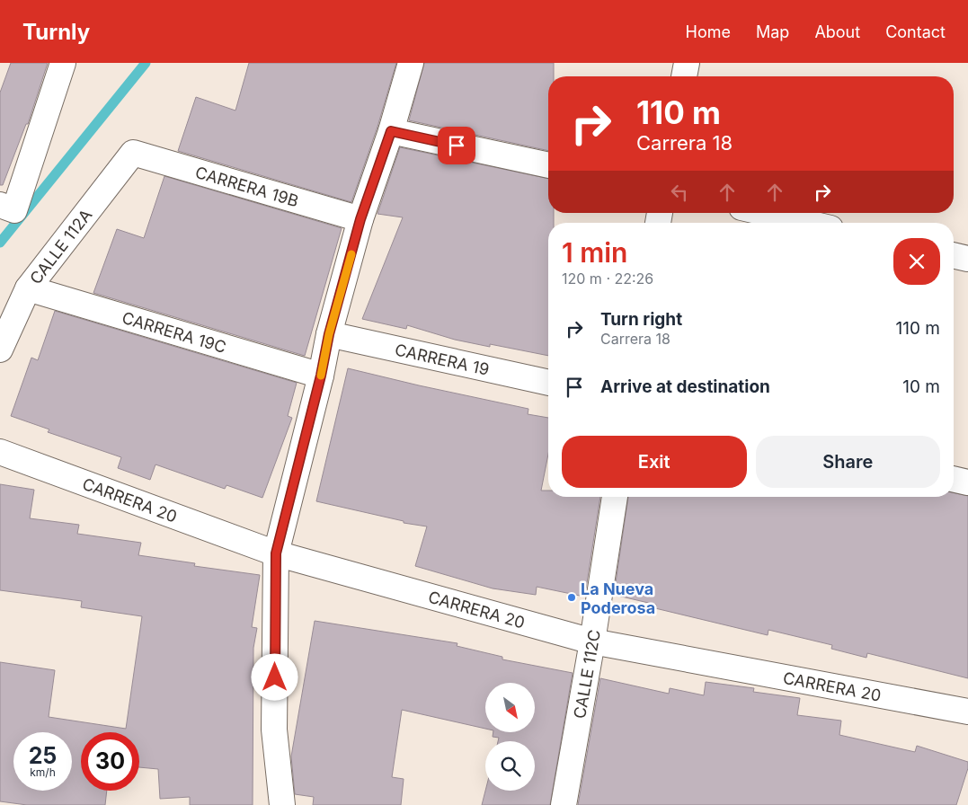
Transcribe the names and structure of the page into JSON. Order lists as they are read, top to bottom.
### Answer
{
  "streets": {
    "street": [
      "CARRERA 19B",
      "CALLE 112A",
      "CARRERA 19C",
      "CARRERA 19",
      "CARRERA 20",
      "CALLE 112C"
    ]
  },
  "crossings": [
    ["CARRERA 19B", "CALLE 112A"],
    ["CALLE 112A", "CARRERA 19C"],
    ["CARRERA 20", "CALLE 112C"]
  ],
  "places": ["La Nueva Poderosa"],
  "north": "bottom right",
  "page": {
    "header": "Turnly",
    "nav": [
      "Home",
      "Map",
      "About",
      "Contact"
    ],
    "turn": ["110 m", "Carrera 18"],
    "heading": ["1 min", "120 m · 22:26"],
    "list": [
      {
        "name": "Turn right",
        "note": "Carrera 18",
        "value": "110 m"
      },
      {
        "name": "Arrive at destination",
        "value": "10 m"
      }
    ],
    "buttons": ["Exit", "Share"],
    "speed": "25 km/h",
    "limit": "30"
  }
}
